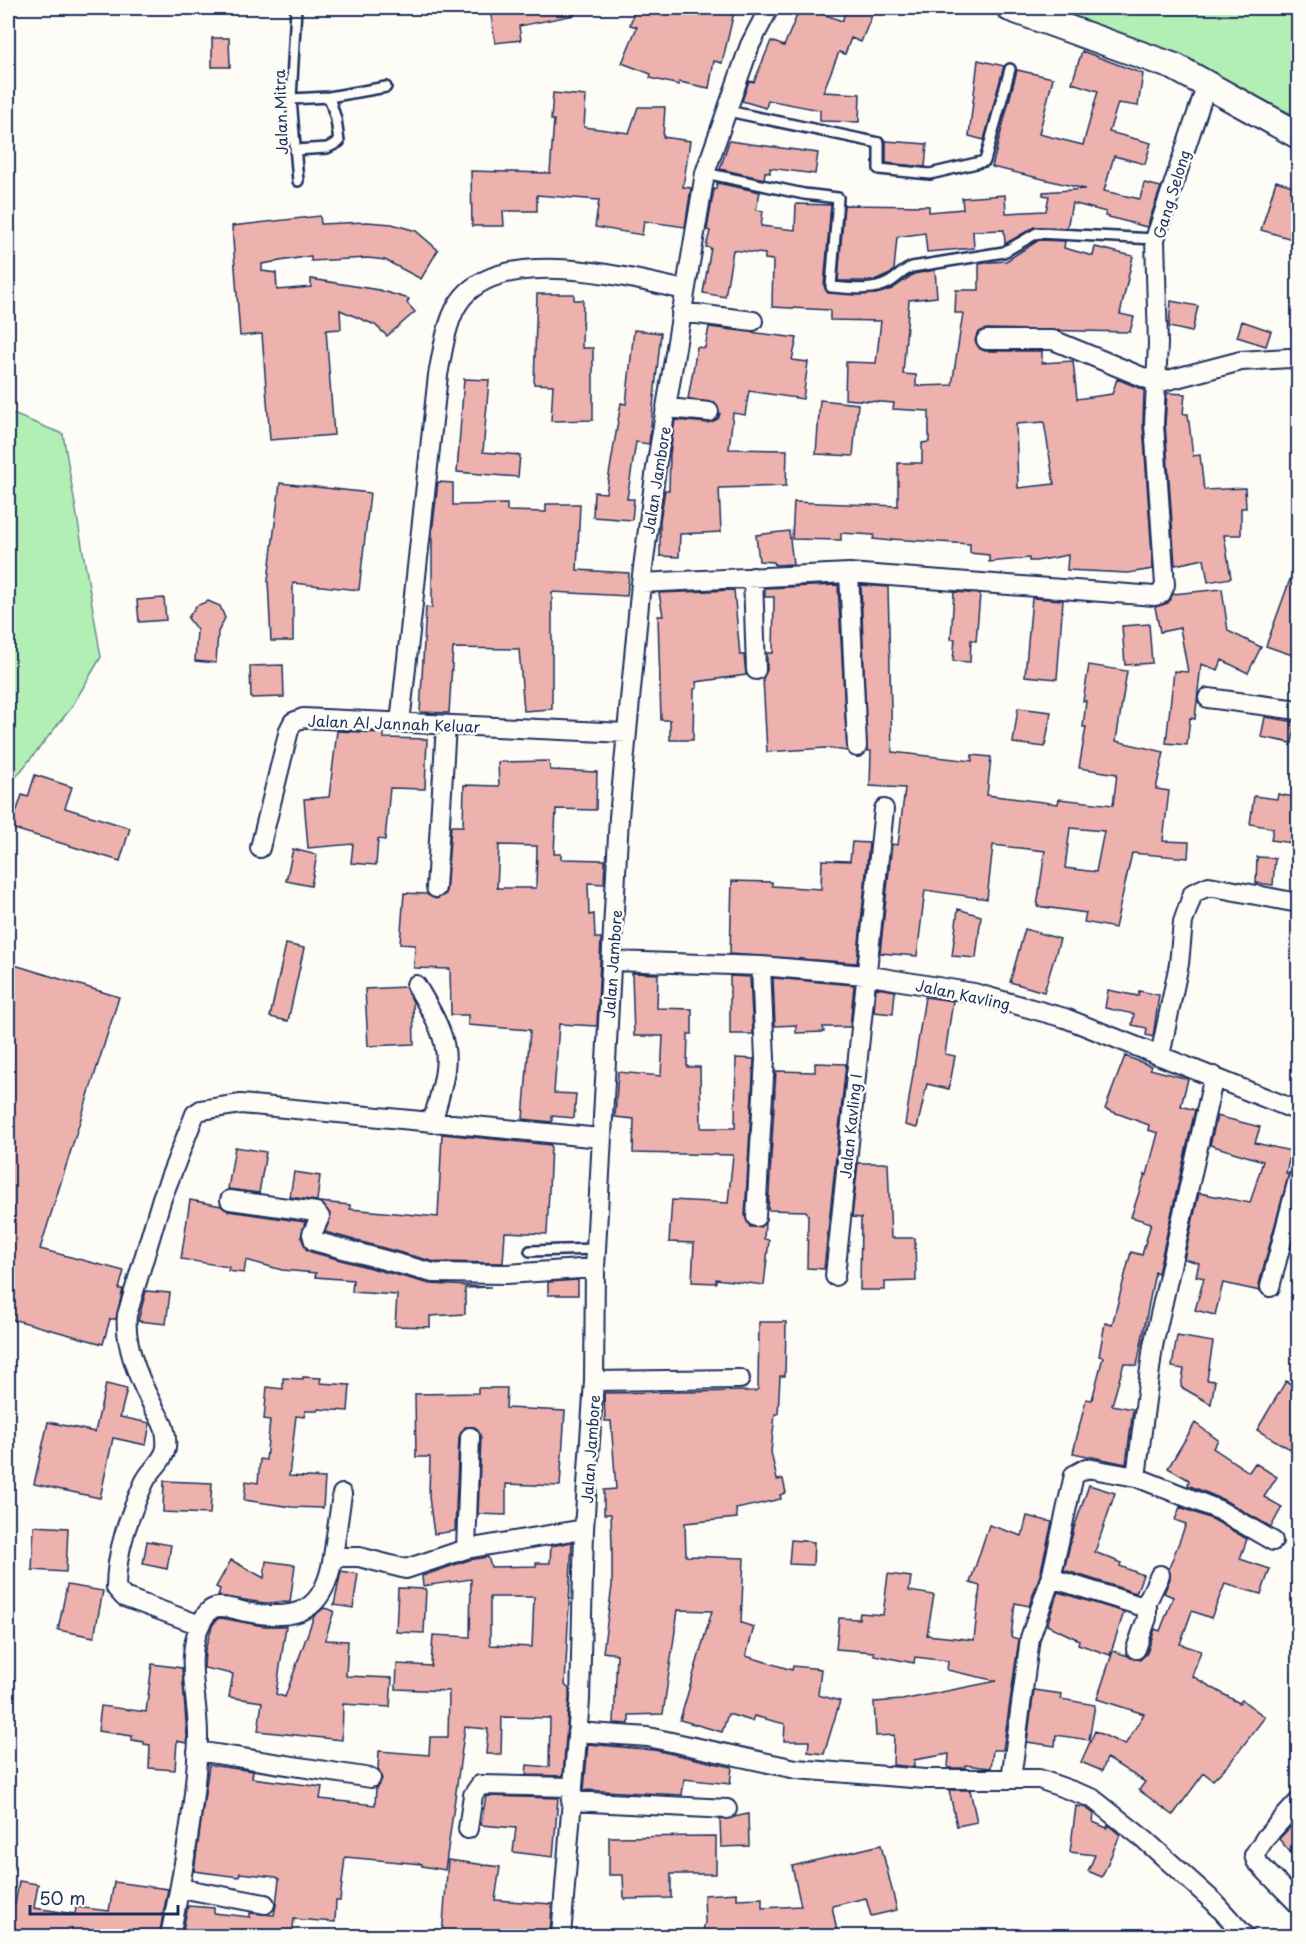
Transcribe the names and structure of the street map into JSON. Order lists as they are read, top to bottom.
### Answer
{
  "streets": {
    "street": [
      "Gang Selong",
      "Jalan Jambore",
      "Jalan Al Jannah Keluar",
      "Jalan Kavling",
      "Jalan Kavling I"
    ],
    "lane": ["Jalan Mitra"]
  },
  "crossings": [
    ["Jalan Jambore", "Jalan Al Jannah Keluar"],
    ["Jalan Jambore", "Jalan Kavling"],
    ["Jalan Kavling", "Jalan Kavling I"]
  ],
  "scale_bar": "50 m"
}
